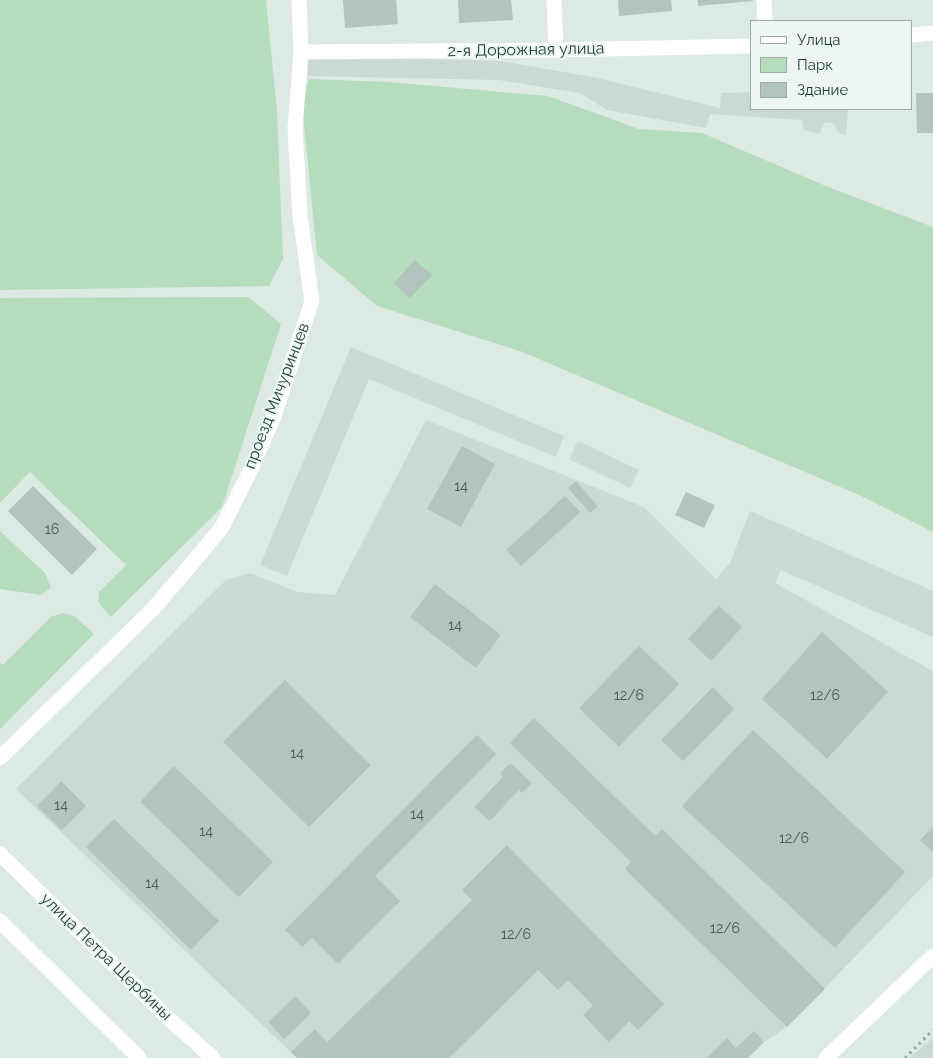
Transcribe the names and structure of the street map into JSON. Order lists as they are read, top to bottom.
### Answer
{
  "streets": {
    "street": ["2-я Дорожная улица", "проезд Мичуринцев", "улица Петра Щербины"]
  },
  "crossings": [
    ["2-я Дорожная улица", "проезд Мичуринцев"]
  ],
  "house_numbers": [
    "14",
    "16",
    "14",
    "12/6",
    "12/6",
    "14",
    "14",
    "14",
    "14",
    "12/6",
    "14",
    "12/6",
    "12/6"
  ],
  "legend": ["Улица", "Парк", "Здание"]
}
